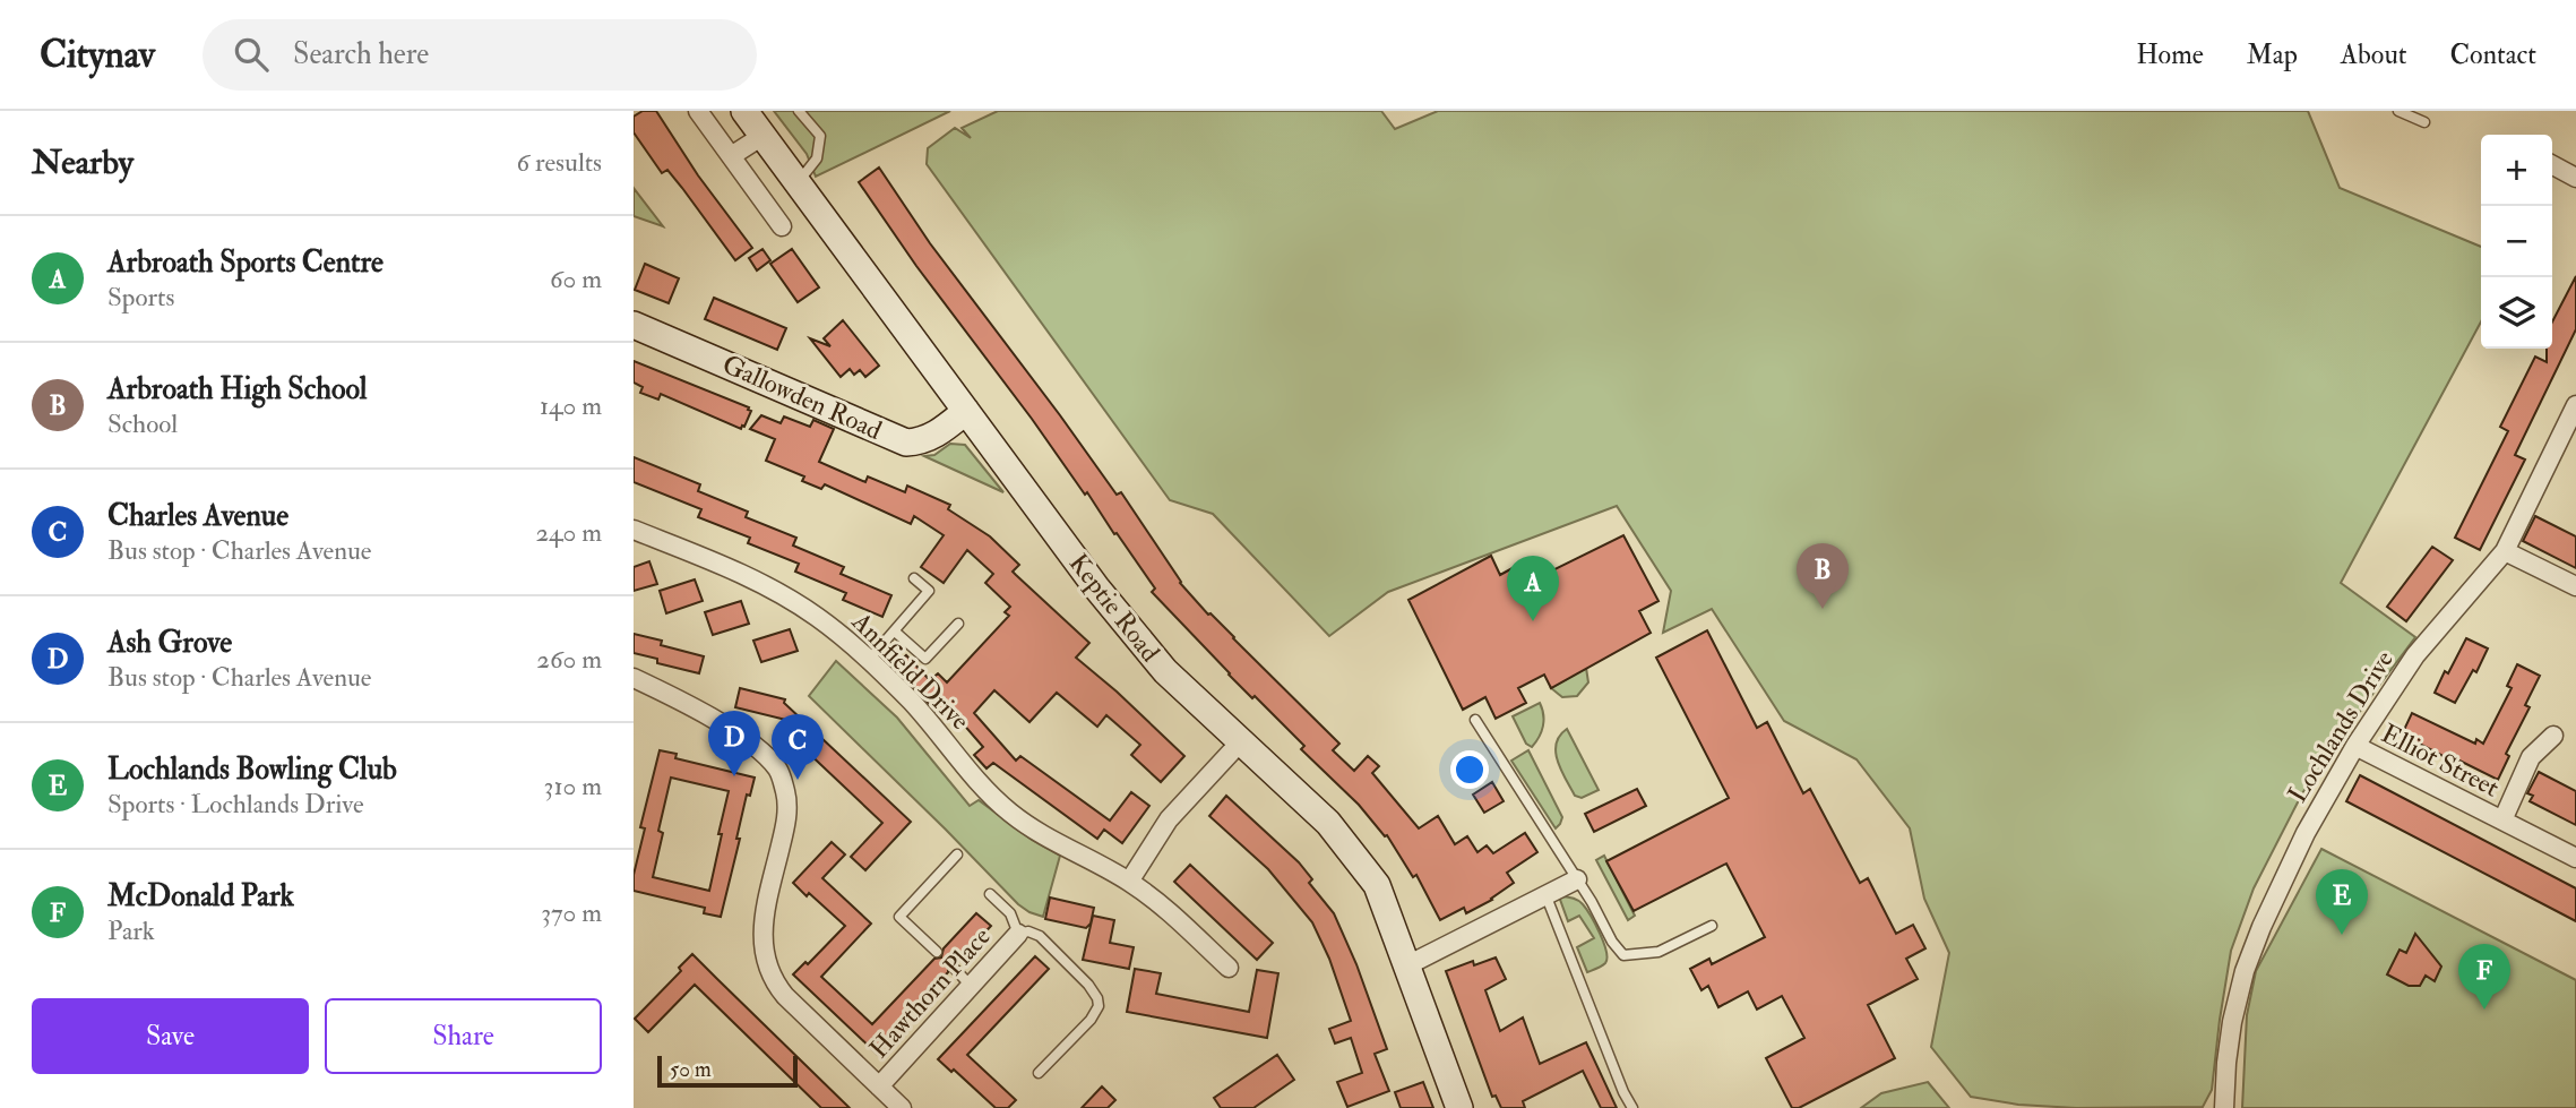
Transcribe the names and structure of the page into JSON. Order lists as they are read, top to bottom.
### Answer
{
  "streets": {
    "main road": ["Gallowden Road", "Keptie Road"],
    "street": [
      "Annfield Drive",
      "Lochlands Drive",
      "Elliot Street",
      "Hawthorn Place"
    ]
  },
  "crossings": [
    ["Gallowden Road", "Keptie Road"],
    ["Lochlands Drive", "Elliot Street"]
  ],
  "scale_bar": "50 m",
  "page": {
    "header": "Citynav",
    "search": "Search here",
    "nav": [
      "Home",
      "Map",
      "About",
      "Contact"
    ],
    "heading": ["Nearby", "6 results"],
    "map_buttons": ["+", "−"],
    "list": [
      {
        "mark": "A",
        "name": "Arbroath Sports Centre",
        "note": "Sports",
        "value": "60 m"
      },
      {
        "mark": "B",
        "name": "Arbroath High School",
        "note": "School",
        "value": "140 m"
      },
      {
        "mark": "C",
        "name": "Charles Avenue",
        "note": "Bus stop · Charles Avenue",
        "value": "240 m"
      },
      {
        "mark": "D",
        "name": "Ash Grove",
        "note": "Bus stop · Charles Avenue",
        "value": "260 m"
      },
      {
        "mark": "E",
        "name": "Lochlands Bowling Club",
        "note": "Sports · Lochlands Drive",
        "value": "310 m"
      },
      {
        "mark": "F",
        "name": "McDonald Park",
        "note": "Park",
        "value": "370 m"
      }
    ],
    "pins": [
      "B",
      "A",
      "D",
      "C",
      "E",
      "F"
    ],
    "buttons": ["Save", "Share"],
    "scale": "50 m"
  }
}
